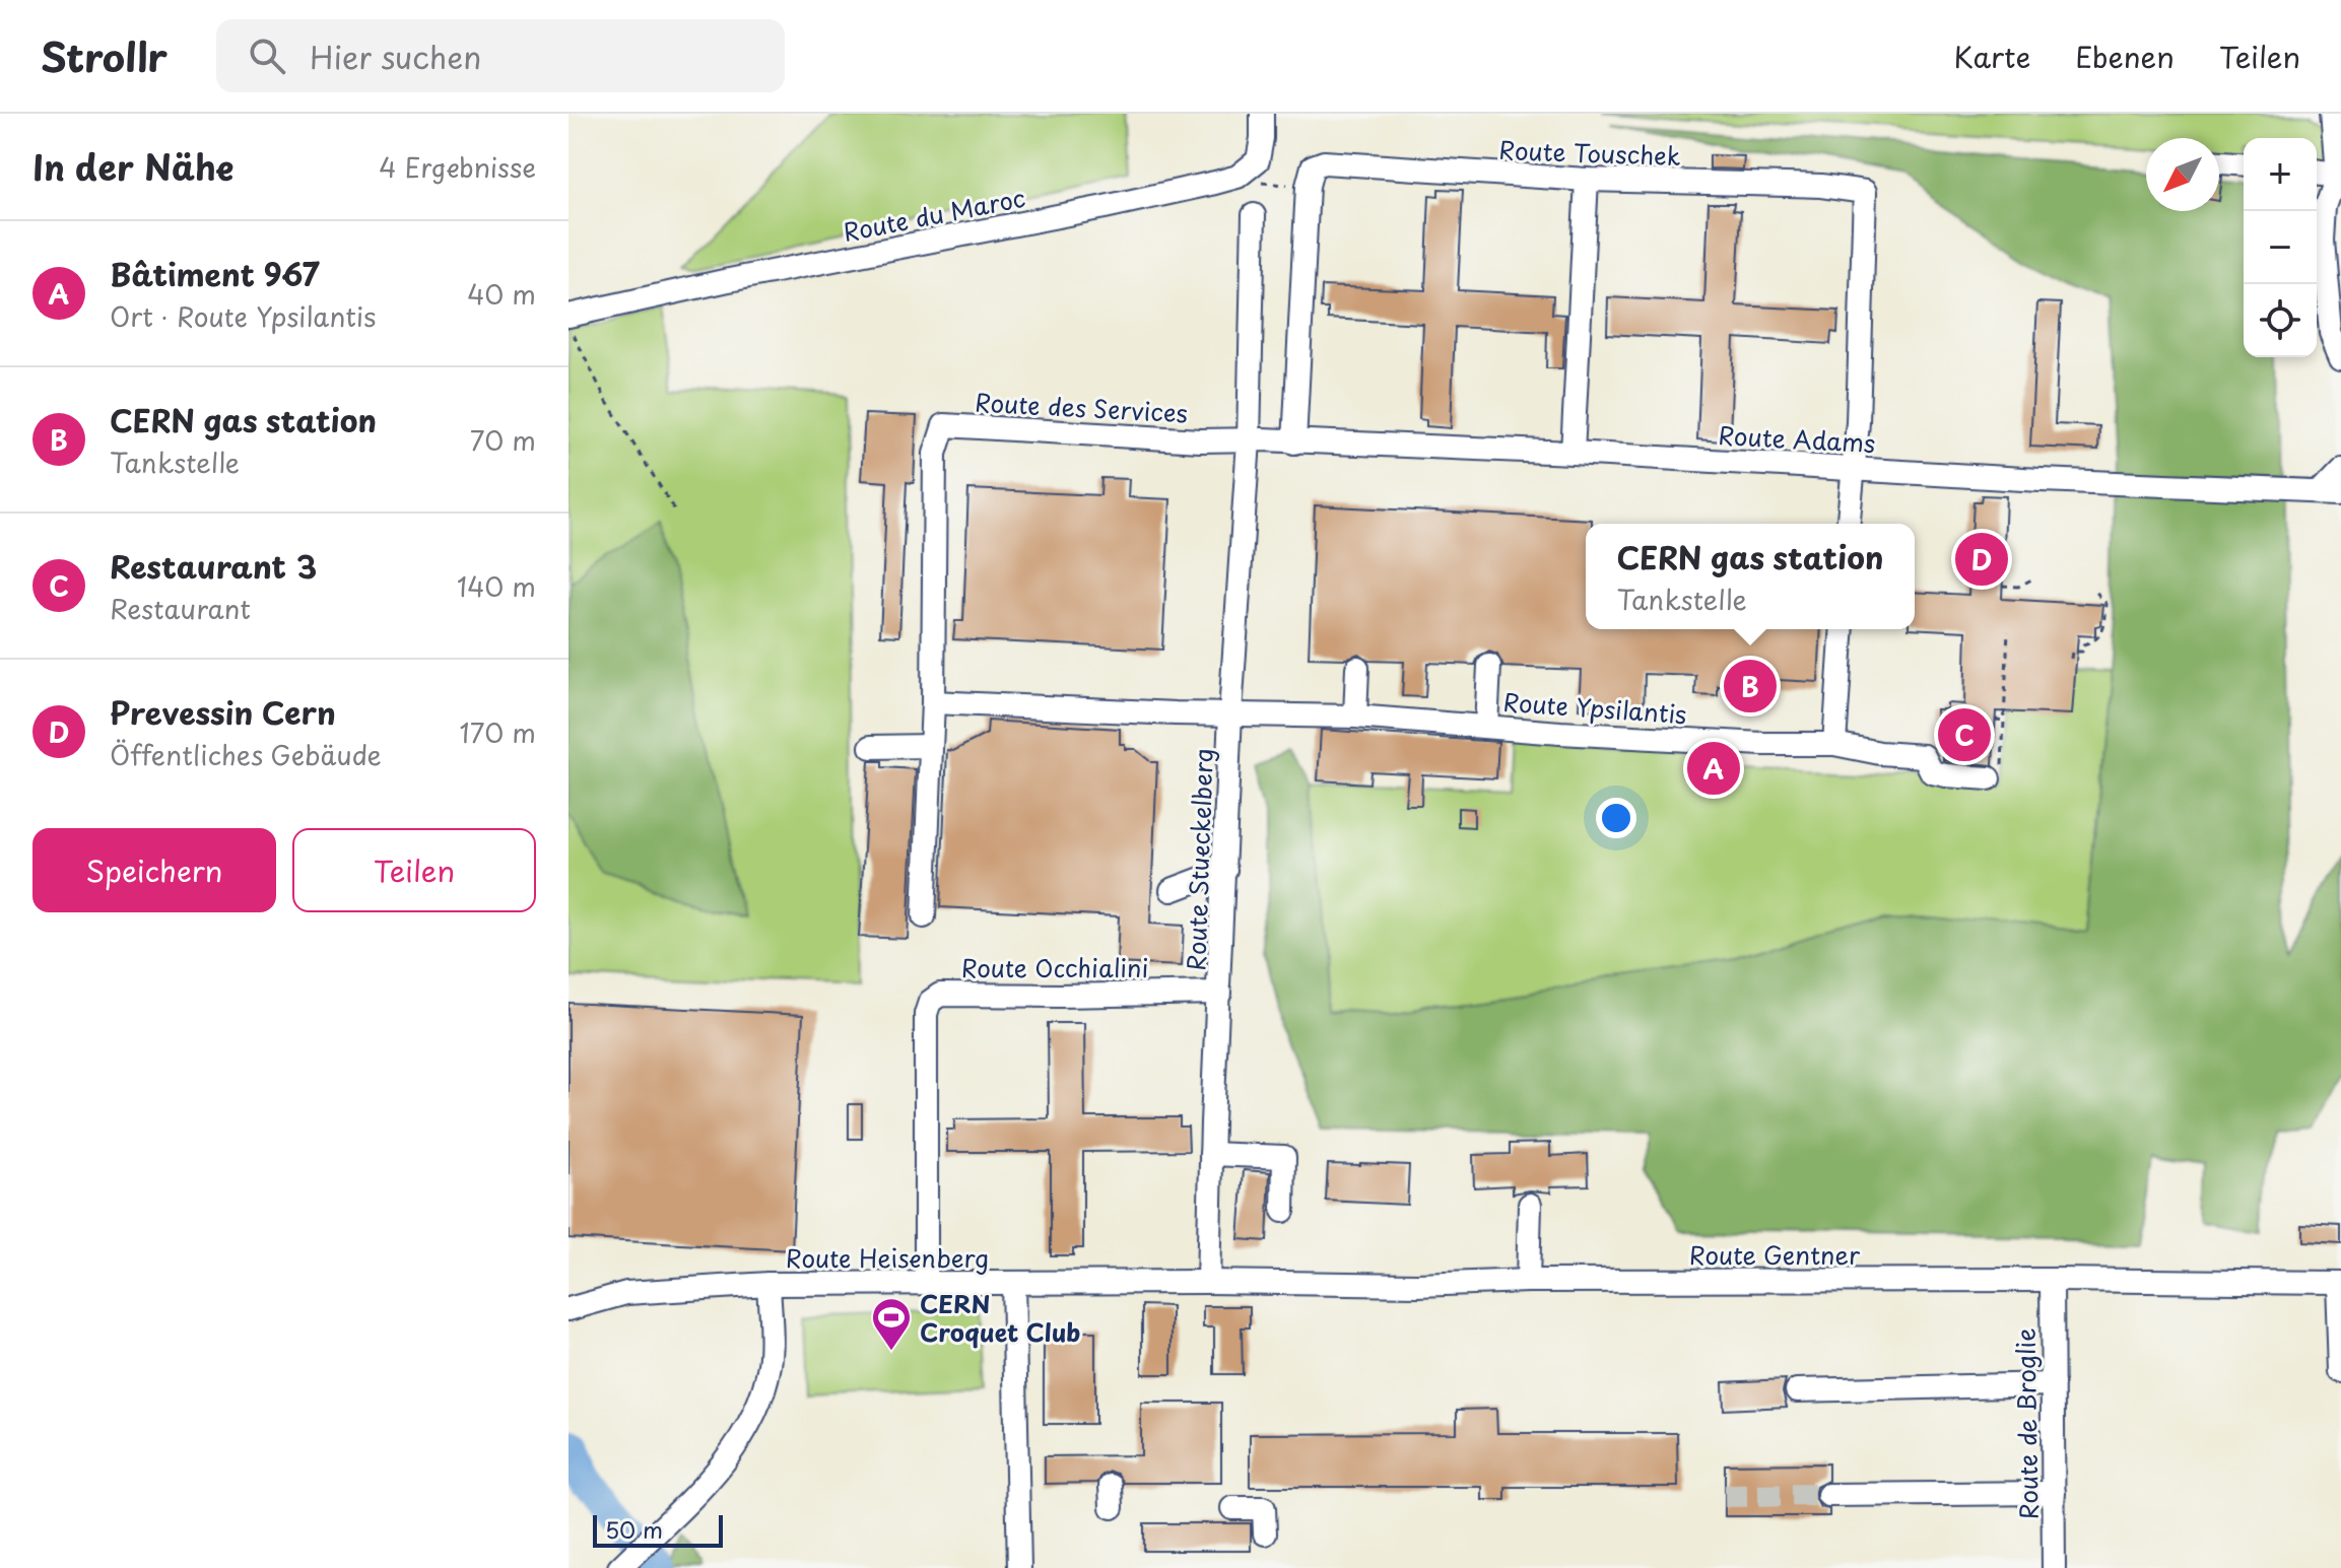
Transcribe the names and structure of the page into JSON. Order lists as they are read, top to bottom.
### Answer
{
  "streets": {
    "street": [
      "Route Touschek",
      "Route du Maroc",
      "Route des Services",
      "Route Adams",
      "Route Ypsilantis",
      "Route Stueckelberg",
      "Route Occhialini",
      "Route Gentner",
      "Route Heisenberg",
      "Route de Broglie"
    ]
  },
  "crossings": [
    ["Route Touschek", "Route Adams"],
    ["Route des Services", "Route Adams"],
    ["Route des Services", "Route Stueckelberg"],
    ["Route Adams", "Route Stueckelberg"],
    ["Route Ypsilantis", "Route Stueckelberg"],
    ["Route Stueckelberg", "Route Occhialini"],
    ["Route Stueckelberg", "Route Gentner"],
    ["Route Stueckelberg", "Route Heisenberg"],
    ["Route Occhialini", "Route Heisenberg"],
    ["Route Gentner", "Route Heisenberg"],
    ["Route Gentner", "Route de Broglie"]
  ],
  "places": {
    "sports": ["CERN Croquet Club"]
  },
  "scale_bar": "50 m",
  "north": "bottom left",
  "page": {
    "header": "Strollr",
    "search": "Hier suchen",
    "nav": ["Karte", "Ebenen", "Teilen"],
    "heading": ["In der Nähe", "4 Ergebnisse"],
    "map_buttons": ["+", "−"],
    "list": [
      {
        "mark": "A",
        "name": "Bâtiment 967",
        "note": "Ort · Route Ypsilantis",
        "value": "40 m"
      },
      {
        "mark": "B",
        "name": "CERN gas station",
        "note": "Tankstelle",
        "value": "70 m"
      },
      {
        "mark": "C",
        "name": "Restaurant 3",
        "note": "Restaurant",
        "value": "140 m"
      },
      {
        "mark": "D",
        "name": "Prevessin Cern",
        "note": "Öffentliches Gebäude",
        "value": "170 m"
      }
    ],
    "popup": ["CERN gas station", "Tankstelle"],
    "pins": [
      "D",
      "B",
      "C",
      "A"
    ],
    "buttons": ["Speichern", "Teilen"],
    "scale": "50 m"
  }
}
